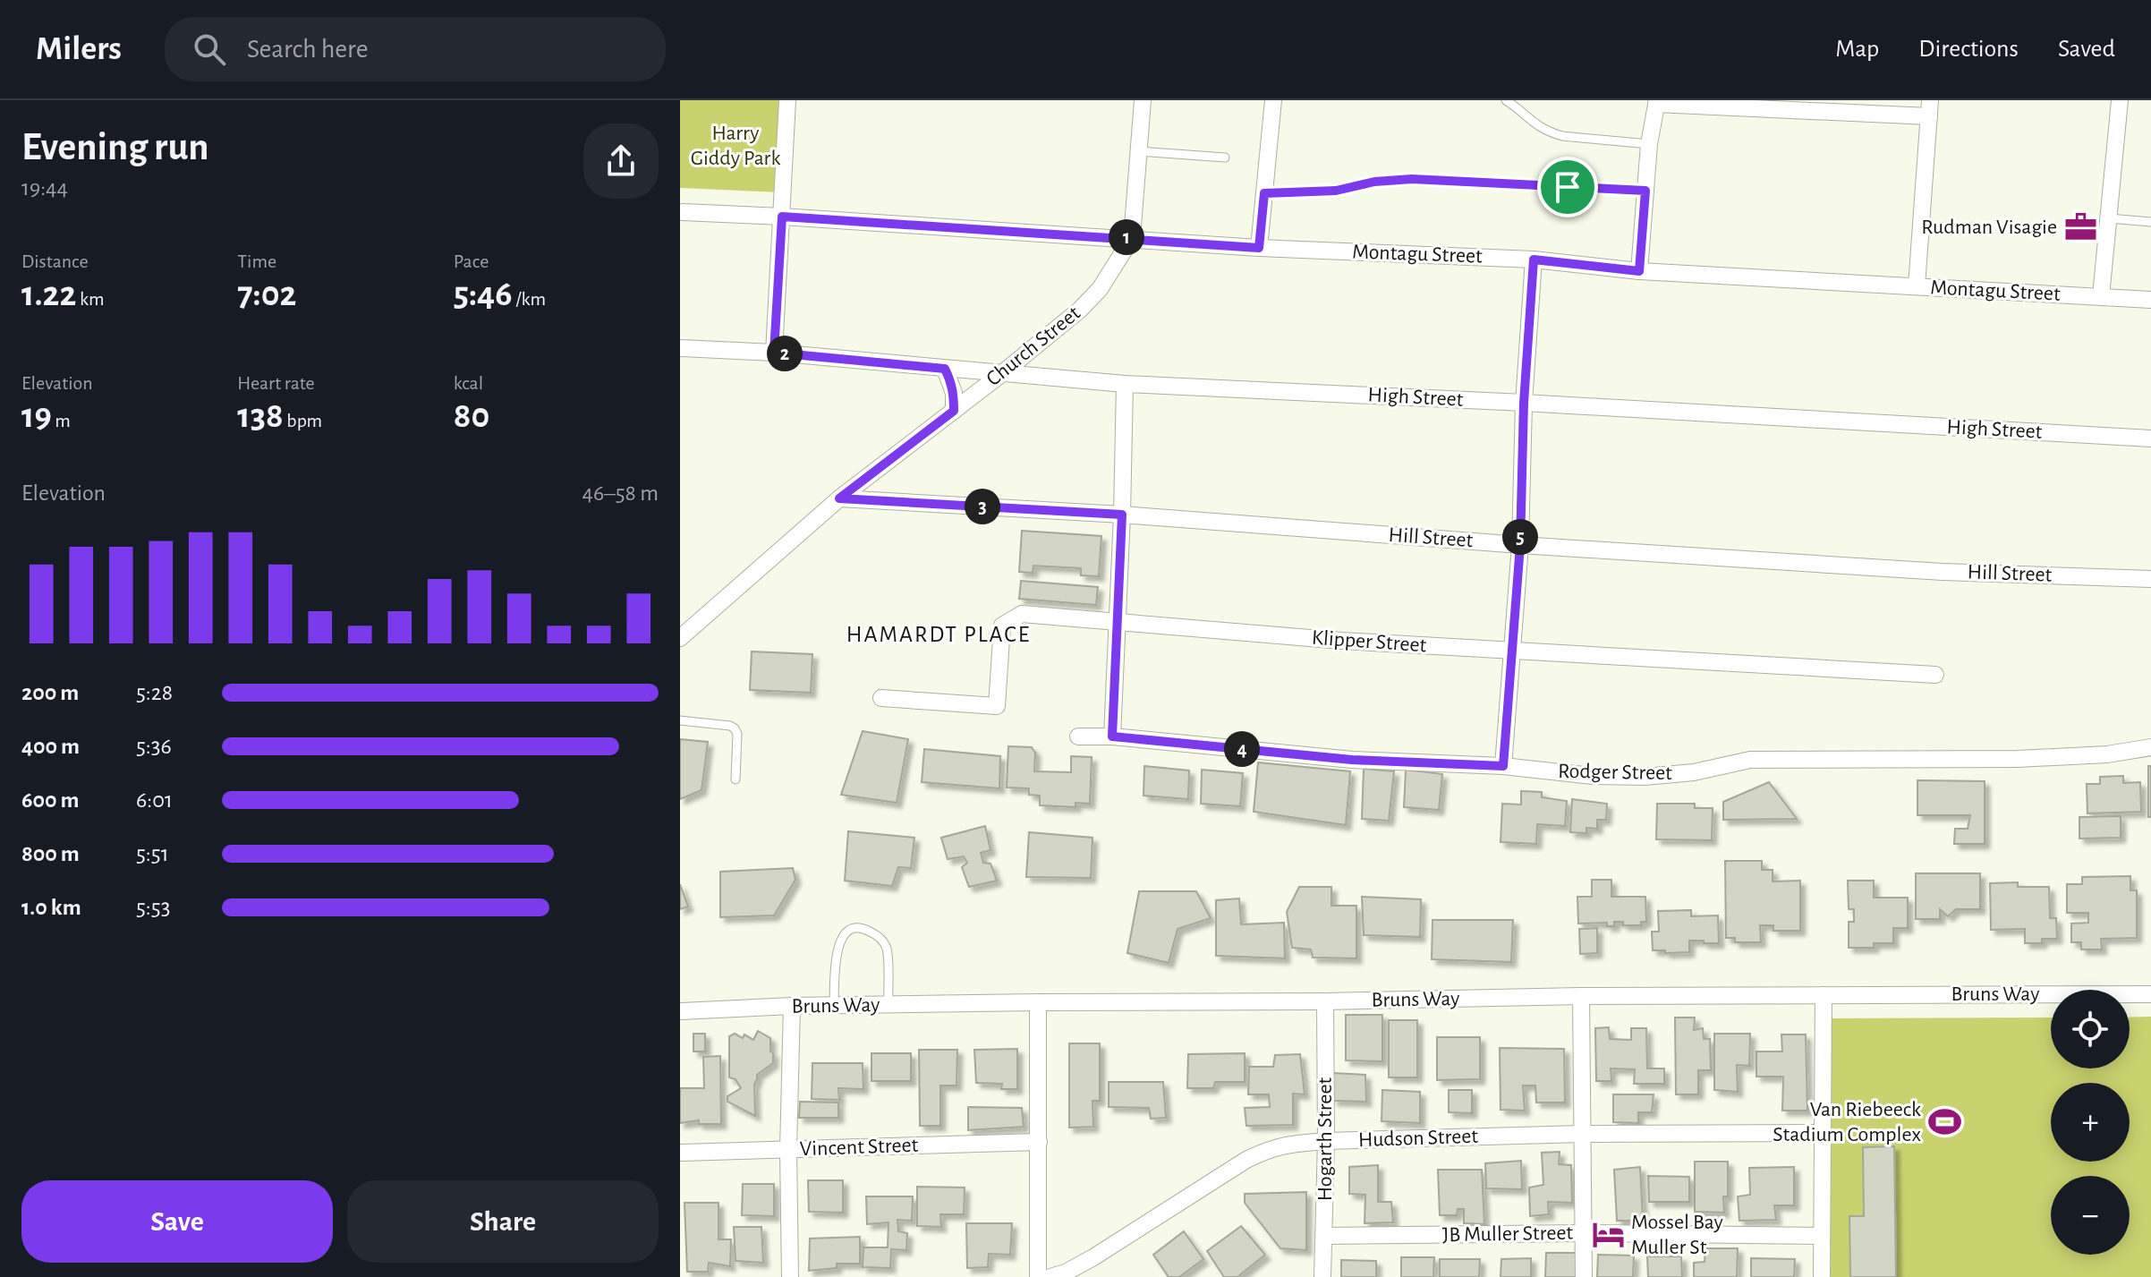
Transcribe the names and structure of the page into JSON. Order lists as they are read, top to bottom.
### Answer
{
  "streets": {
    "street": [
      "Montagu Street",
      "Church Street",
      "High Street",
      "Hill Street",
      "Klipper Street",
      "Rodger Street",
      "Bruns Way",
      "Hudson Street",
      "Hogarth Street",
      "Vincent Street",
      "JB Muller Street"
    ]
  },
  "crossings": [
    ["Montagu Street", "Church Street"],
    ["Church Street", "High Street"],
    ["Church Street", "Hill Street"],
    ["Bruns Way", "Hogarth Street"],
    ["Hudson Street", "Hogarth Street"],
    ["Hogarth Street", "JB Muller Street"]
  ],
  "districts": ["HAMARDT PLACE"],
  "parks": ["Harry Giddy Park"],
  "places": {
    "office": ["Rudman Visagie"],
    "sports": ["Van Riebeeck Stadium Complex"],
    "hotel": ["Mossel Bay Muller St"]
  },
  "page": {
    "header": "Milers",
    "search": "Search here",
    "nav": ["Map", "Directions", "Saved"],
    "heading": ["Evening run", "19:44"],
    "pins": [
      "1",
      "2",
      "3",
      "5",
      "4"
    ],
    "stats": [
      ["Distance", "1.22 km"],
      ["Time", "7:02"],
      ["Pace", "5:46 /km"],
      ["Elevation", "19 m"],
      ["Heart rate", "138 bpm"],
      ["kcal", "80"]
    ],
    "chart": ["Elevation", "46–58 m"],
    "list": [
      {
        "name": "200 m",
        "note": "5:28"
      },
      {
        "name": "400 m",
        "note": "5:36"
      },
      {
        "name": "600 m",
        "note": "6:01"
      },
      {
        "name": "800 m",
        "note": "5:51"
      },
      {
        "name": "1.0 km",
        "note": "5:53"
      }
    ],
    "map_buttons": ["+", "−"],
    "buttons": ["Save", "Share"]
  }
}
